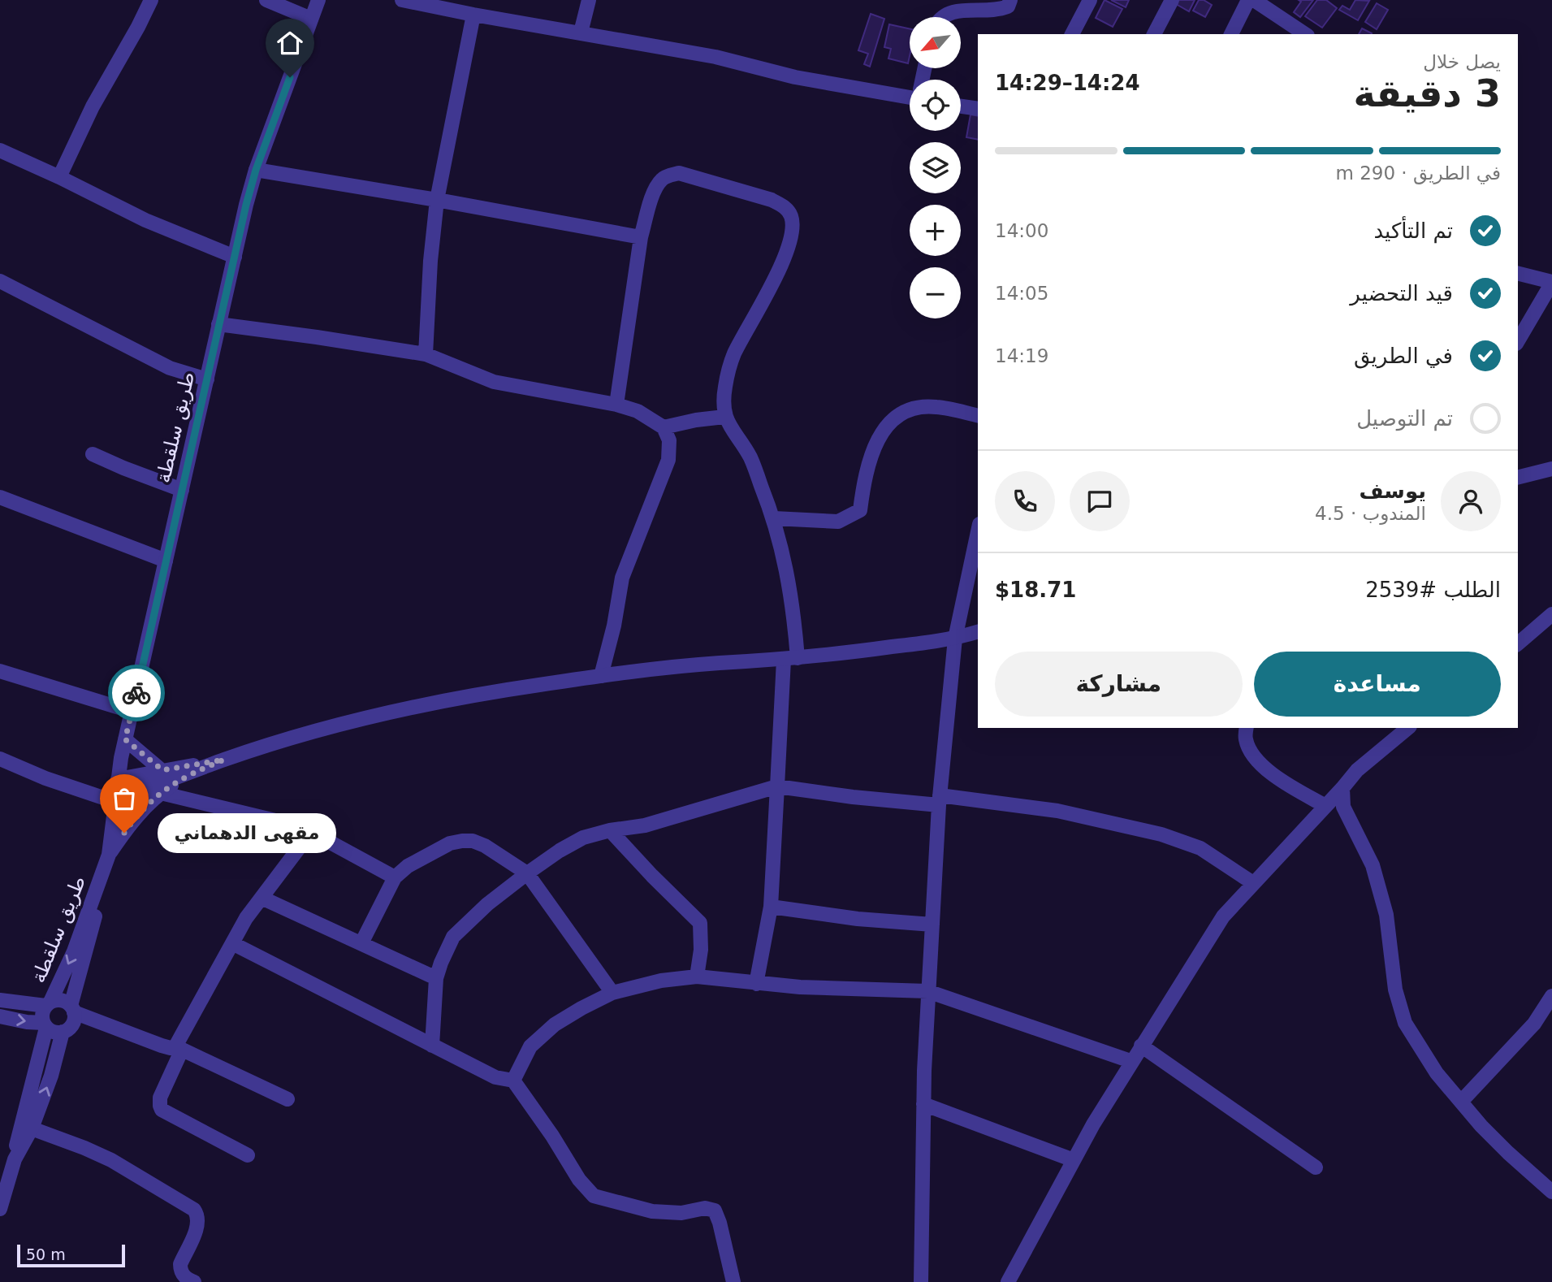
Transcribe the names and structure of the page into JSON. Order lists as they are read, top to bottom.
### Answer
{
  "streets": {
    "street": ["طريق سلقطة"]
  },
  "places": ["مقهى الدهماني"],
  "scale_bar": "50 m",
  "north": "bottom left",
  "page": {
    "map_buttons": ["+", "−"],
    "heading": ["3 دقيقة", "يصل خلال", "14:24–14:29"],
    "panel": [
      "يوسف",
      "المندوب · 4.5",
      "الطلب #2539",
      "$18.71"
    ],
    "bar": "في الطريق · 290 m",
    "list": [
      ["تم التأكيد", "14:00"],
      ["قيد التحضير", "14:05"],
      ["في الطريق", "14:19"],
      "تم التوصيل"
    ],
    "buttons": ["مساعدة", "مشاركة"],
    "bubble": "مقهى الدهماني",
    "scale": "50 m"
  }
}
